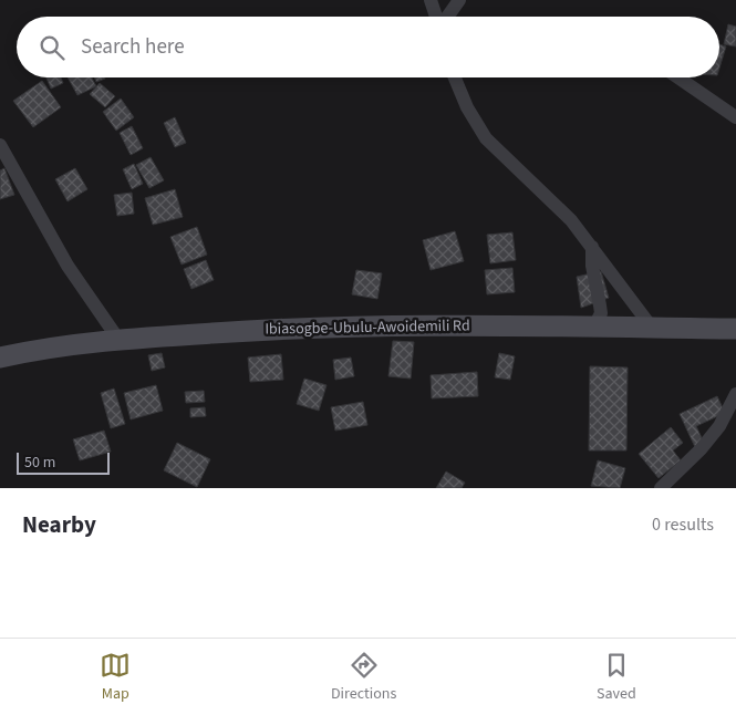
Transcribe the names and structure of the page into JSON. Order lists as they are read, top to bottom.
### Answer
{
  "streets": {
    "street": ["Ibiasogbe-Ubulu-Awoidemili Rd"]
  },
  "scale_bar": "50 m",
  "page": {
    "search": "Search here",
    "scale": "50 m",
    "heading": ["Nearby", "0 results"],
    "nav": ["Map", "Directions", "Saved"]
  }
}
